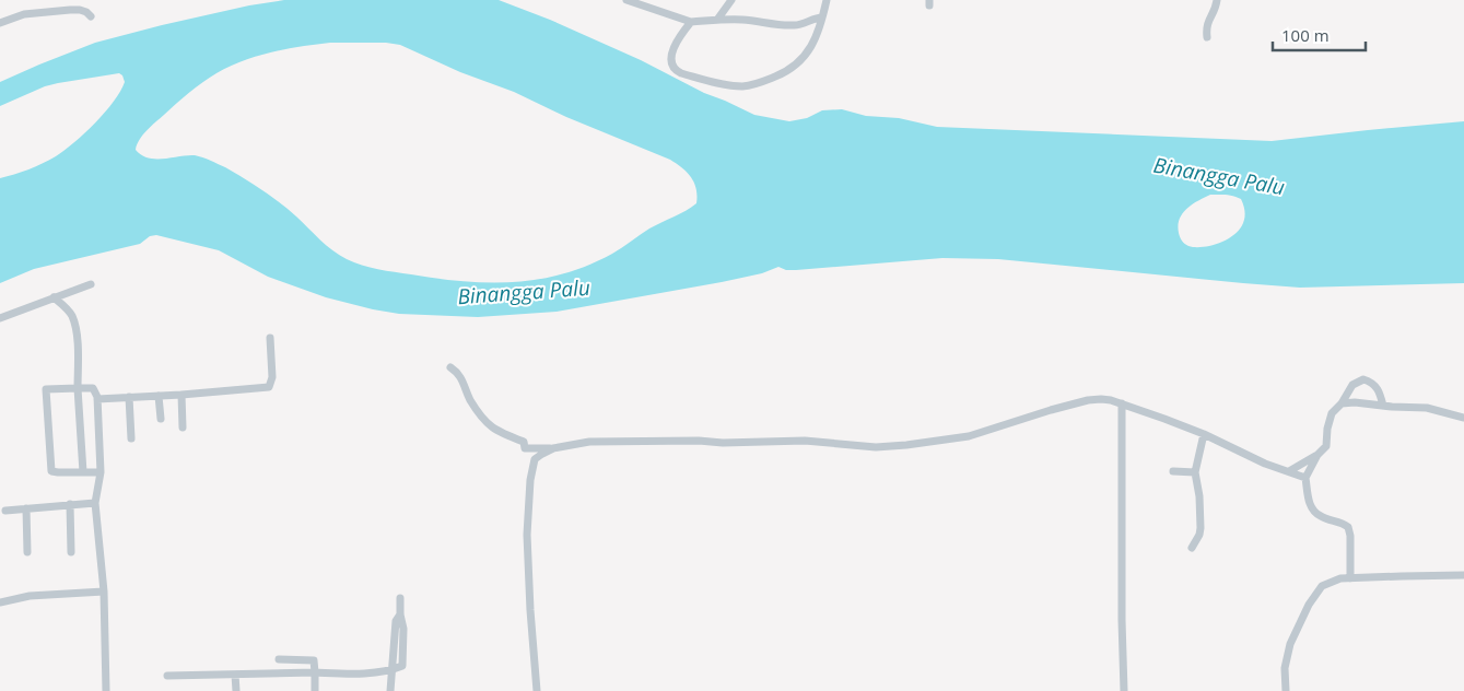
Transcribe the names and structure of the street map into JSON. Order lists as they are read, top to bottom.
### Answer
{
  "water": ["Binangga Palu"],
  "scale_bar": "100 m"
}
